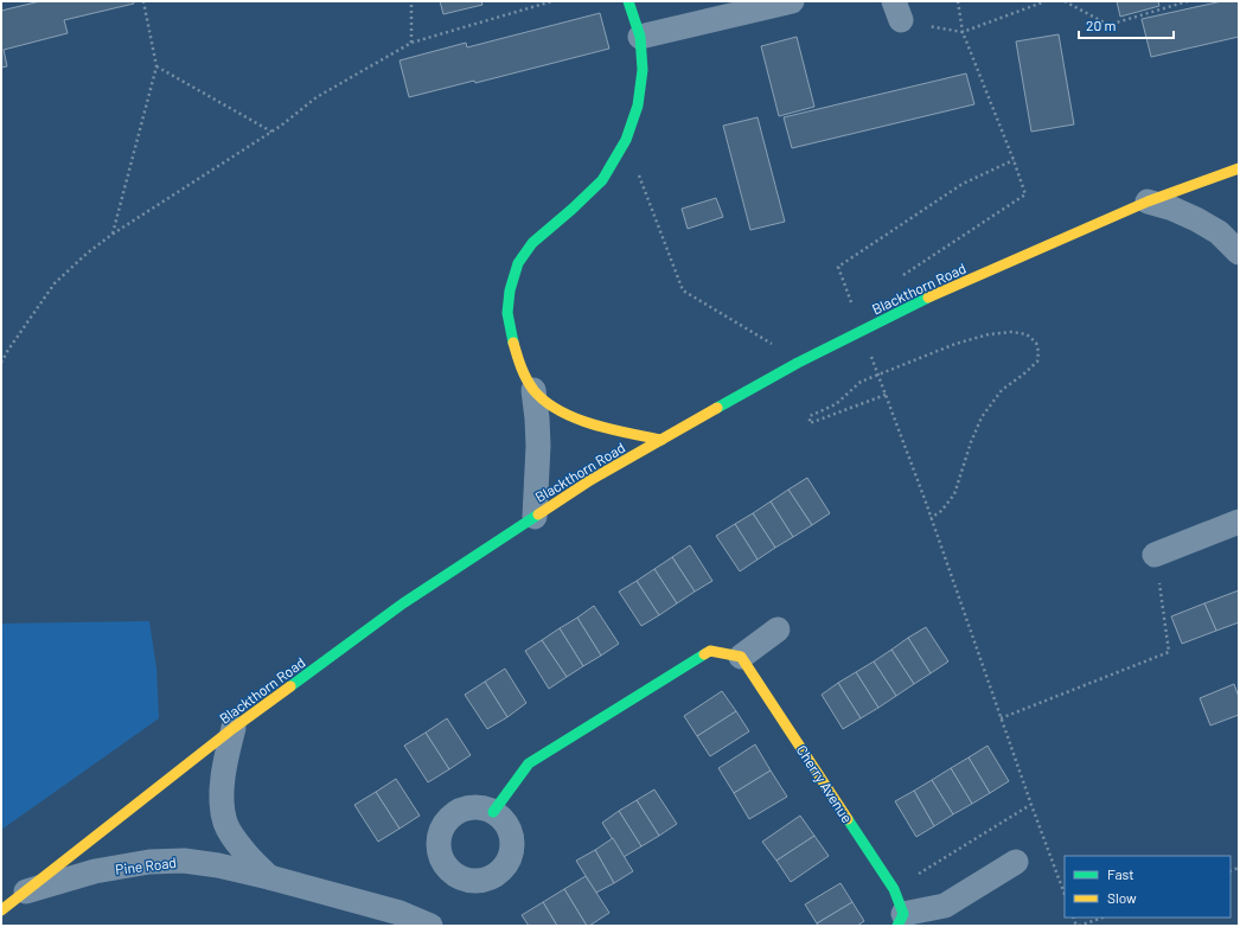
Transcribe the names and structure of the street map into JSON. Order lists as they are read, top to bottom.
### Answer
{
  "streets": {
    "street": ["Blackthorn Road", "Cherry Avenue", "Pine Road"]
  },
  "crossings": [
    ["Blackthorn Road", "Pine Road"]
  ],
  "legend": ["Fast", "Slow"],
  "scale_bar": "20 m"
}
